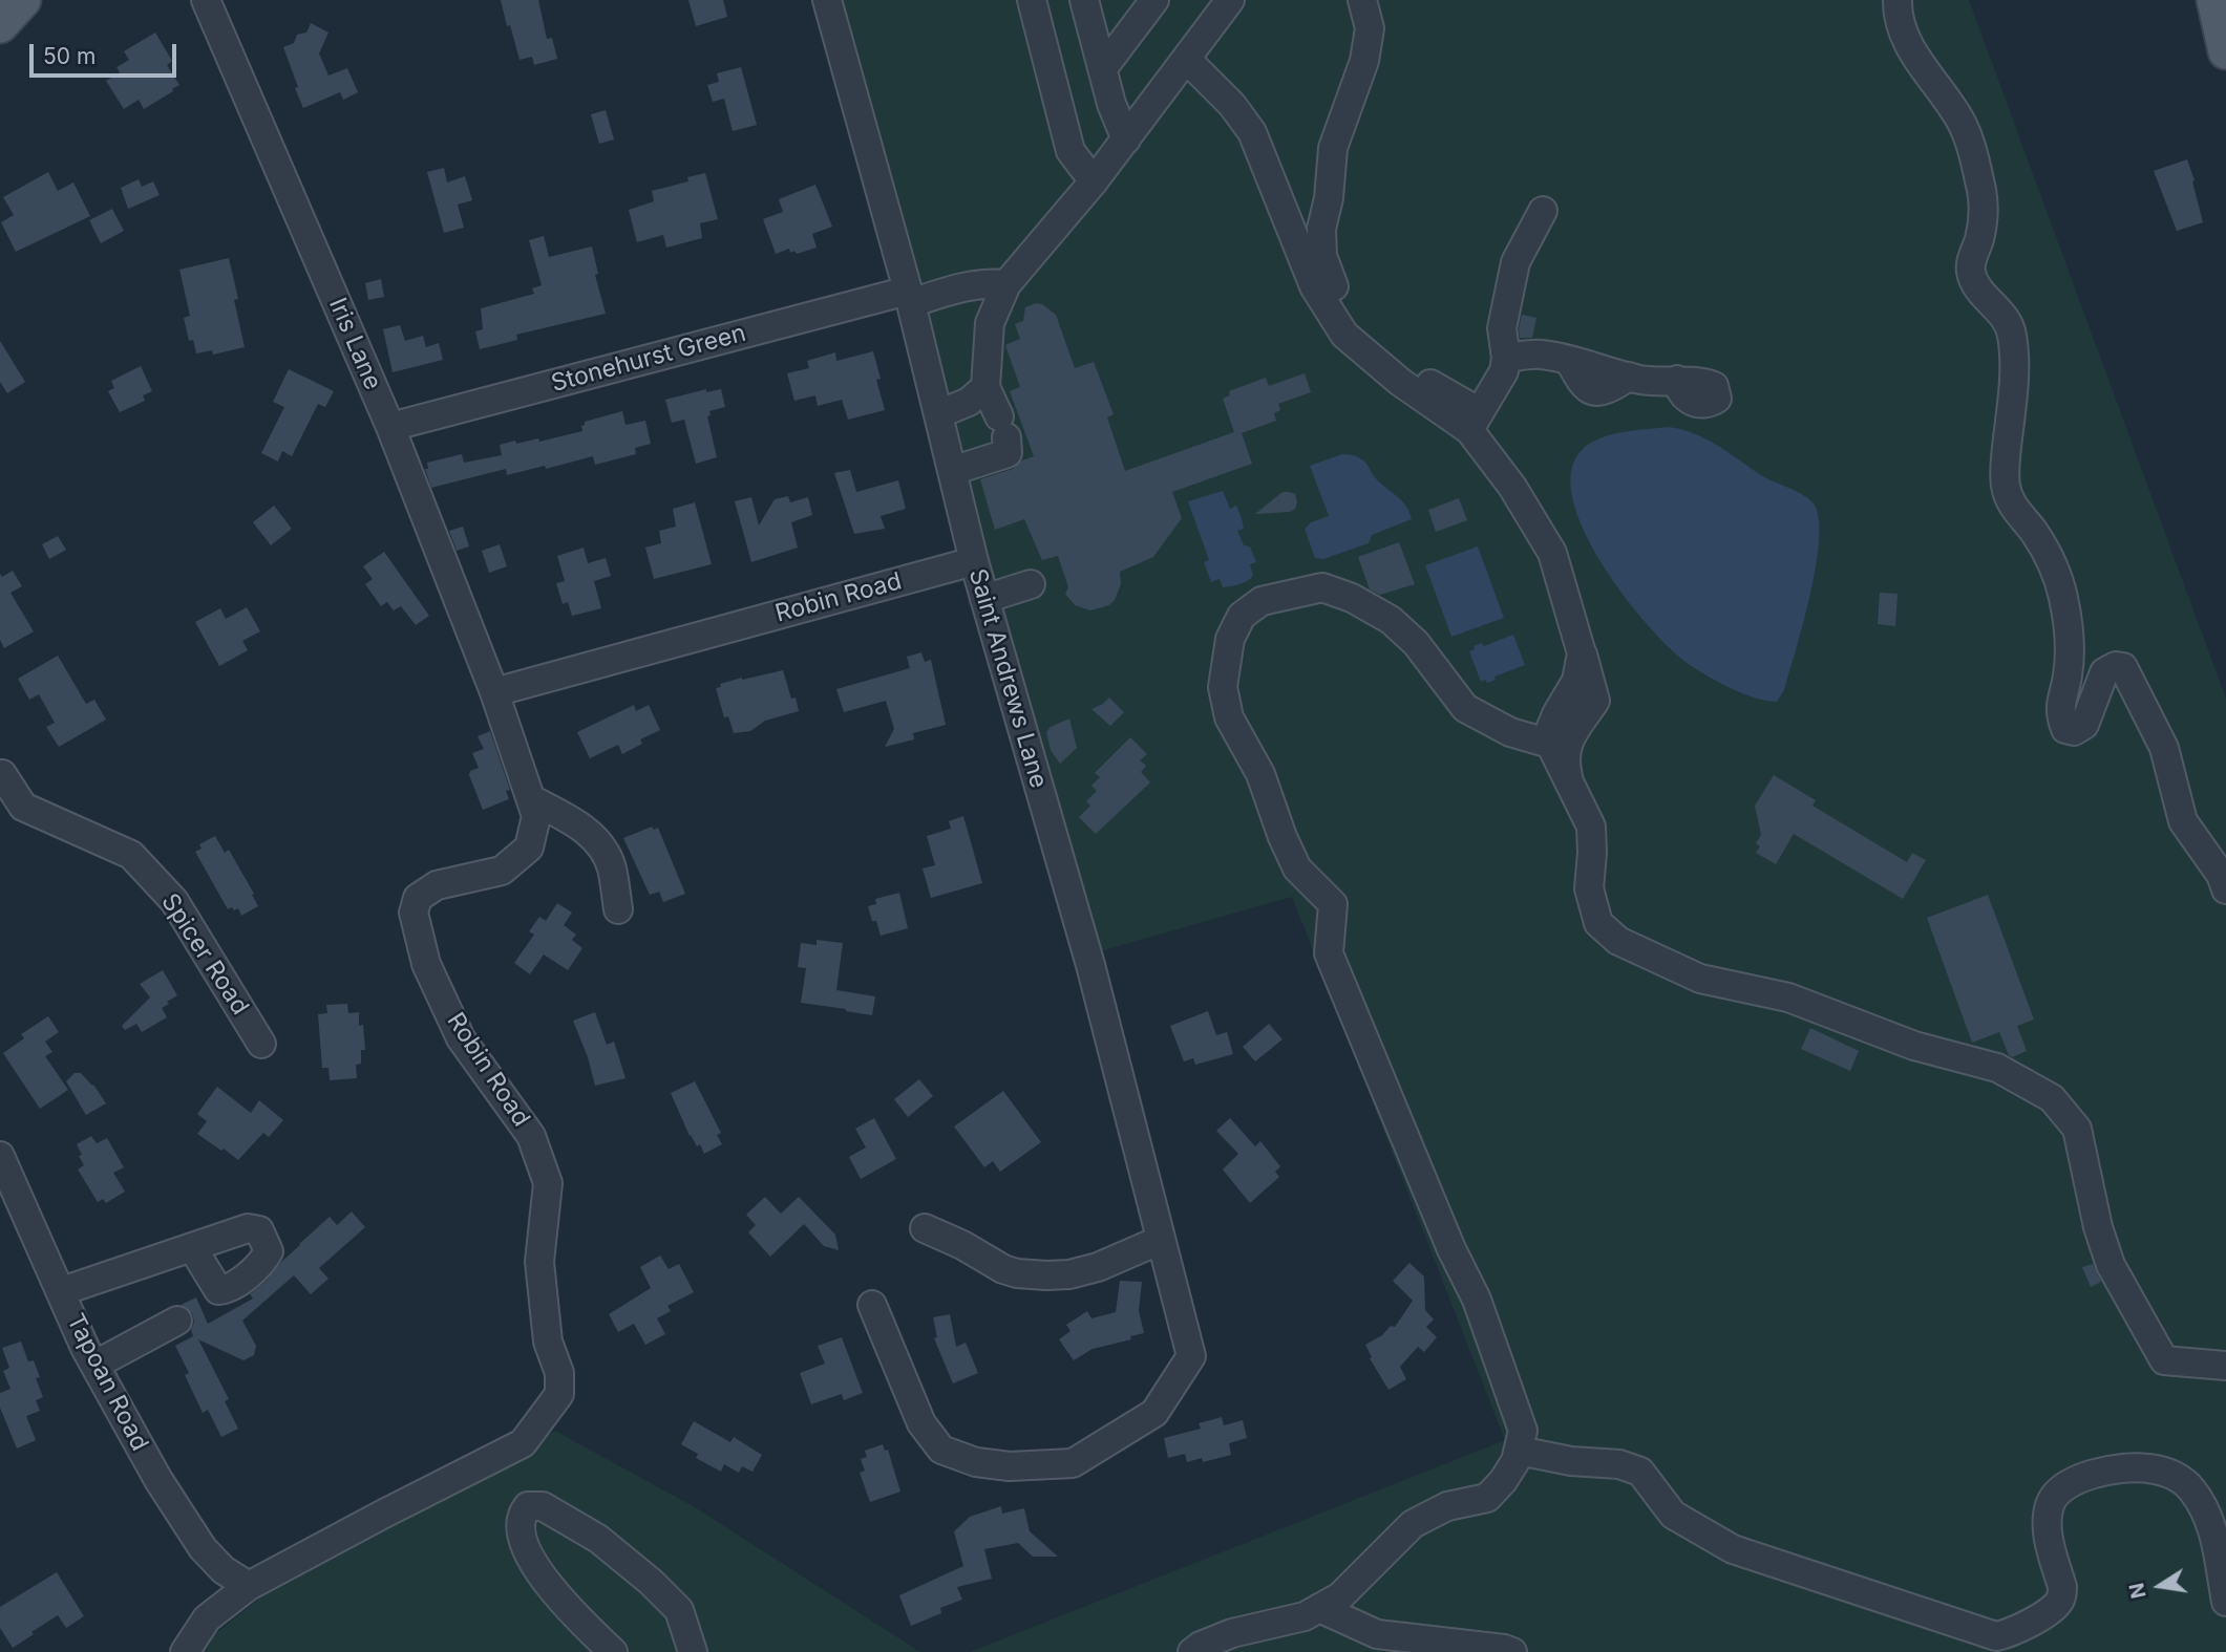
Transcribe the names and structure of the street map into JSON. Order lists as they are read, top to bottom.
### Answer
{
  "streets": {
    "street": [
      "Iris Lane",
      "Stonehurst Green",
      "Robin Road",
      "Saint Andrews Lane",
      "Spicer Road",
      "Tapoan Road"
    ]
  },
  "crossings": [
    ["Iris Lane", "Stonehurst Green"],
    ["Iris Lane", "Robin Road"],
    ["Stonehurst Green", "Saint Andrews Lane"],
    ["Robin Road", "Saint Andrews Lane"],
    ["Robin Road", "Tapoan Road"]
  ],
  "scale_bar": "50 m",
  "north": "left"
}
